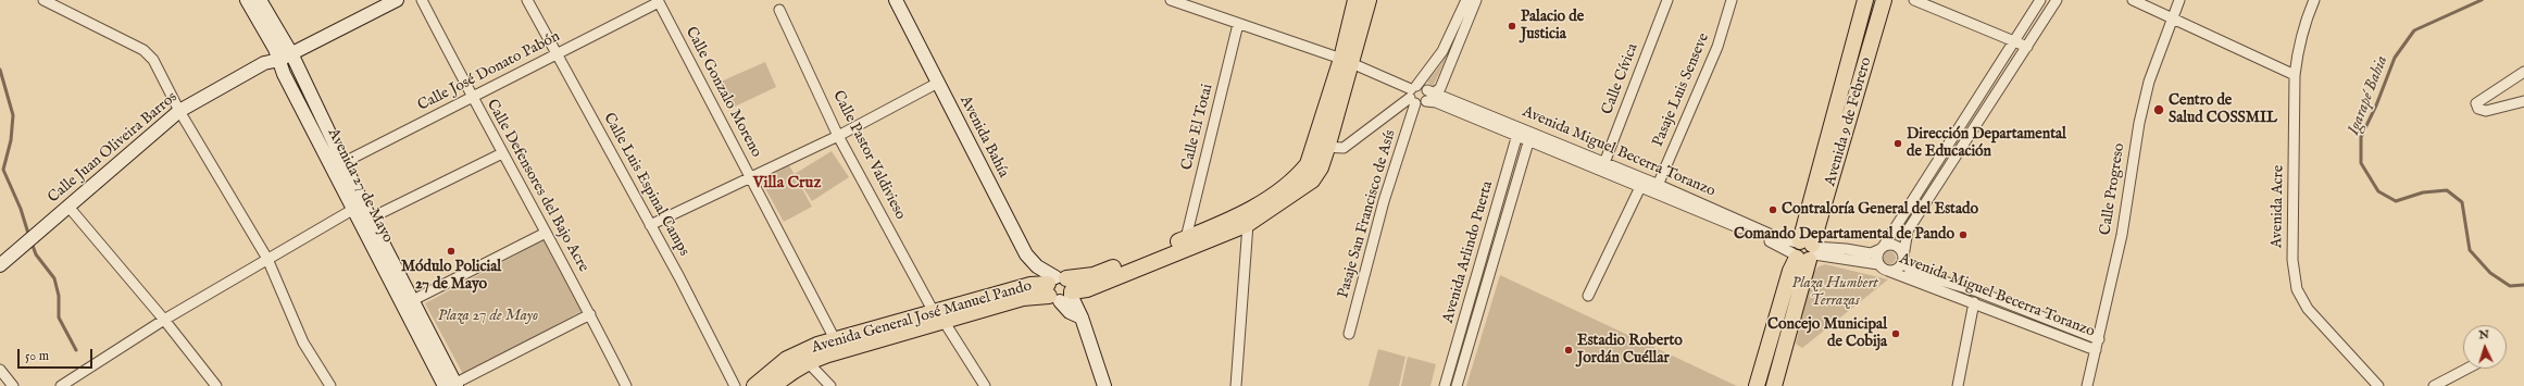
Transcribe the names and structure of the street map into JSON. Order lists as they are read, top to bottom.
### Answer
{
  "streets": {
    "main road": ["Avenida 9 de Febrero", "Avenida General José Manuel Pando"],
    "street": [
      "Calle José Donato Pabón",
      "Calle Cívica",
      "Pasaje Luis Senseve",
      "Calle Gonzalo Moreno",
      "Calle El Totai",
      "Avenida Bahía",
      "Calle Juan Oliveira Barros",
      "Avenida Miguel Becerra Toranzo",
      "Calle Pastor Valdivieso",
      "Calle Luis Espinal Camps",
      "Avenida 27 de Mayo",
      "Calle Defensores del Bajo Acre",
      "Calle Progreso",
      "Avenida Acre",
      "Pasaje San Francisco de Asís",
      "Avenida Arlindo Puerta"
    ]
  },
  "crossings": [
    ["Calle José Donato Pabón", "Calle Gonzalo Moreno"],
    ["Calle José Donato Pabón", "Calle Luis Espinal Camps"],
    ["Calle José Donato Pabón", "Avenida 27 de Mayo"],
    ["Calle José Donato Pabón", "Calle Defensores del Bajo Acre"],
    ["Calle Cívica", "Avenida Miguel Becerra Toranzo"],
    ["Pasaje Luis Senseve", "Avenida Miguel Becerra Toranzo"],
    ["Calle Gonzalo Moreno", "Avenida General José Manuel Pando"],
    ["Avenida 9 de Febrero", "Avenida Miguel Becerra Toranzo"],
    ["Avenida Bahía", "Avenida General José Manuel Pando"],
    ["Calle Juan Oliveira Barros", "Avenida 27 de Mayo"],
    ["Avenida Miguel Becerra Toranzo", "Calle Progreso"],
    ["Avenida Miguel Becerra Toranzo", "Avenida Arlindo Puerta"],
    ["Calle Pastor Valdivieso", "Avenida General José Manuel Pando"]
  ],
  "districts": ["Villa Cruz"],
  "water": ["Igarapé Bahia"],
  "parks": ["Plaza Humbert Terrazas", "Plaza 27 de Mayo"],
  "places": [
    "Palacio de Justicia",
    "Centro de Salud COSSMIL",
    "Dirección Departamental de Educación",
    "Contraloría General del Estado",
    "Comando Departamental de Pando",
    "Módulo Policial 27 de Mayo",
    "Concejo Municipal de Cobija",
    "Estadio Roberto Jordán Cuéllar"
  ],
  "scale_bar": "50 m",
  "north": "top"
}
